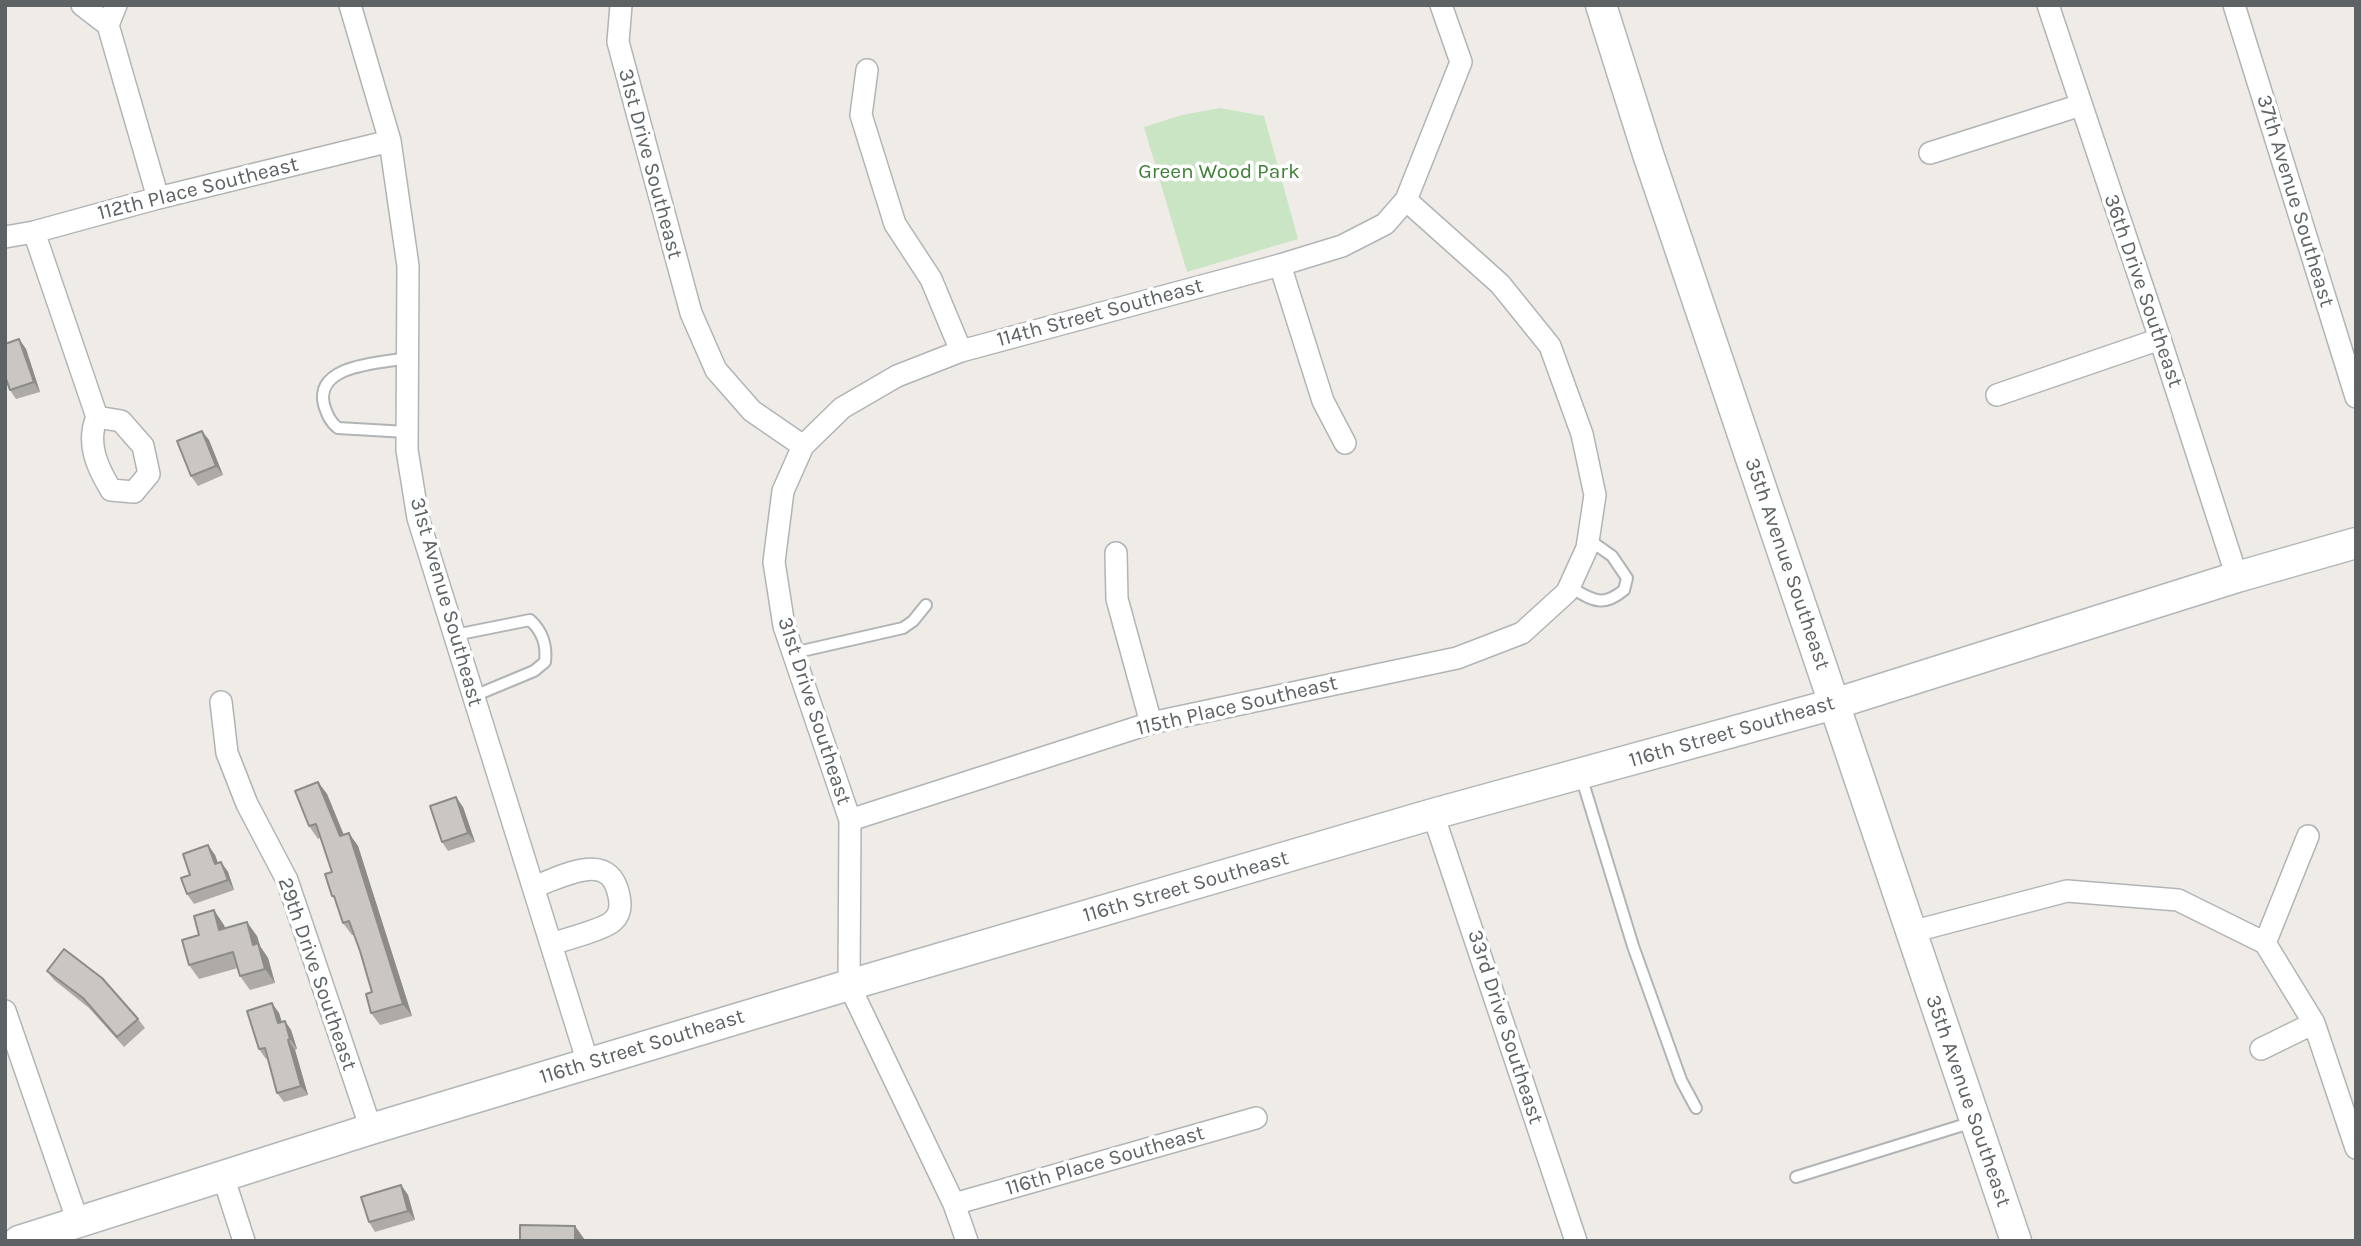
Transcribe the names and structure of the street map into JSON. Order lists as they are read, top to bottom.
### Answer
{
  "streets": {
    "street": [
      "31st Drive Southeast",
      "112th Place Southeast",
      "37th Avenue Southeast",
      "36th Drive Southeast",
      "114th Street Southeast",
      "35th Avenue Southeast",
      "31st Avenue Southeast",
      "115th Place Southeast",
      "116th Street Southeast",
      "29th Drive Southeast",
      "33rd Drive Southeast",
      "116th Place Southeast"
    ]
  },
  "crossings": [
    ["31st Drive Southeast", "114th Street Southeast"],
    ["31st Drive Southeast", "115th Place Southeast"],
    ["31st Drive Southeast", "116th Street Southeast"],
    ["31st Drive Southeast", "116th Place Southeast"],
    ["112th Place Southeast", "31st Avenue Southeast"],
    ["36th Drive Southeast", "116th Street Southeast"],
    ["114th Street Southeast", "115th Place Southeast"],
    ["35th Avenue Southeast", "116th Street Southeast"],
    ["31st Avenue Southeast", "116th Street Southeast"],
    ["116th Street Southeast", "29th Drive Southeast"],
    ["116th Street Southeast", "33rd Drive Southeast"]
  ],
  "parks": ["Green Wood Park"]
}
